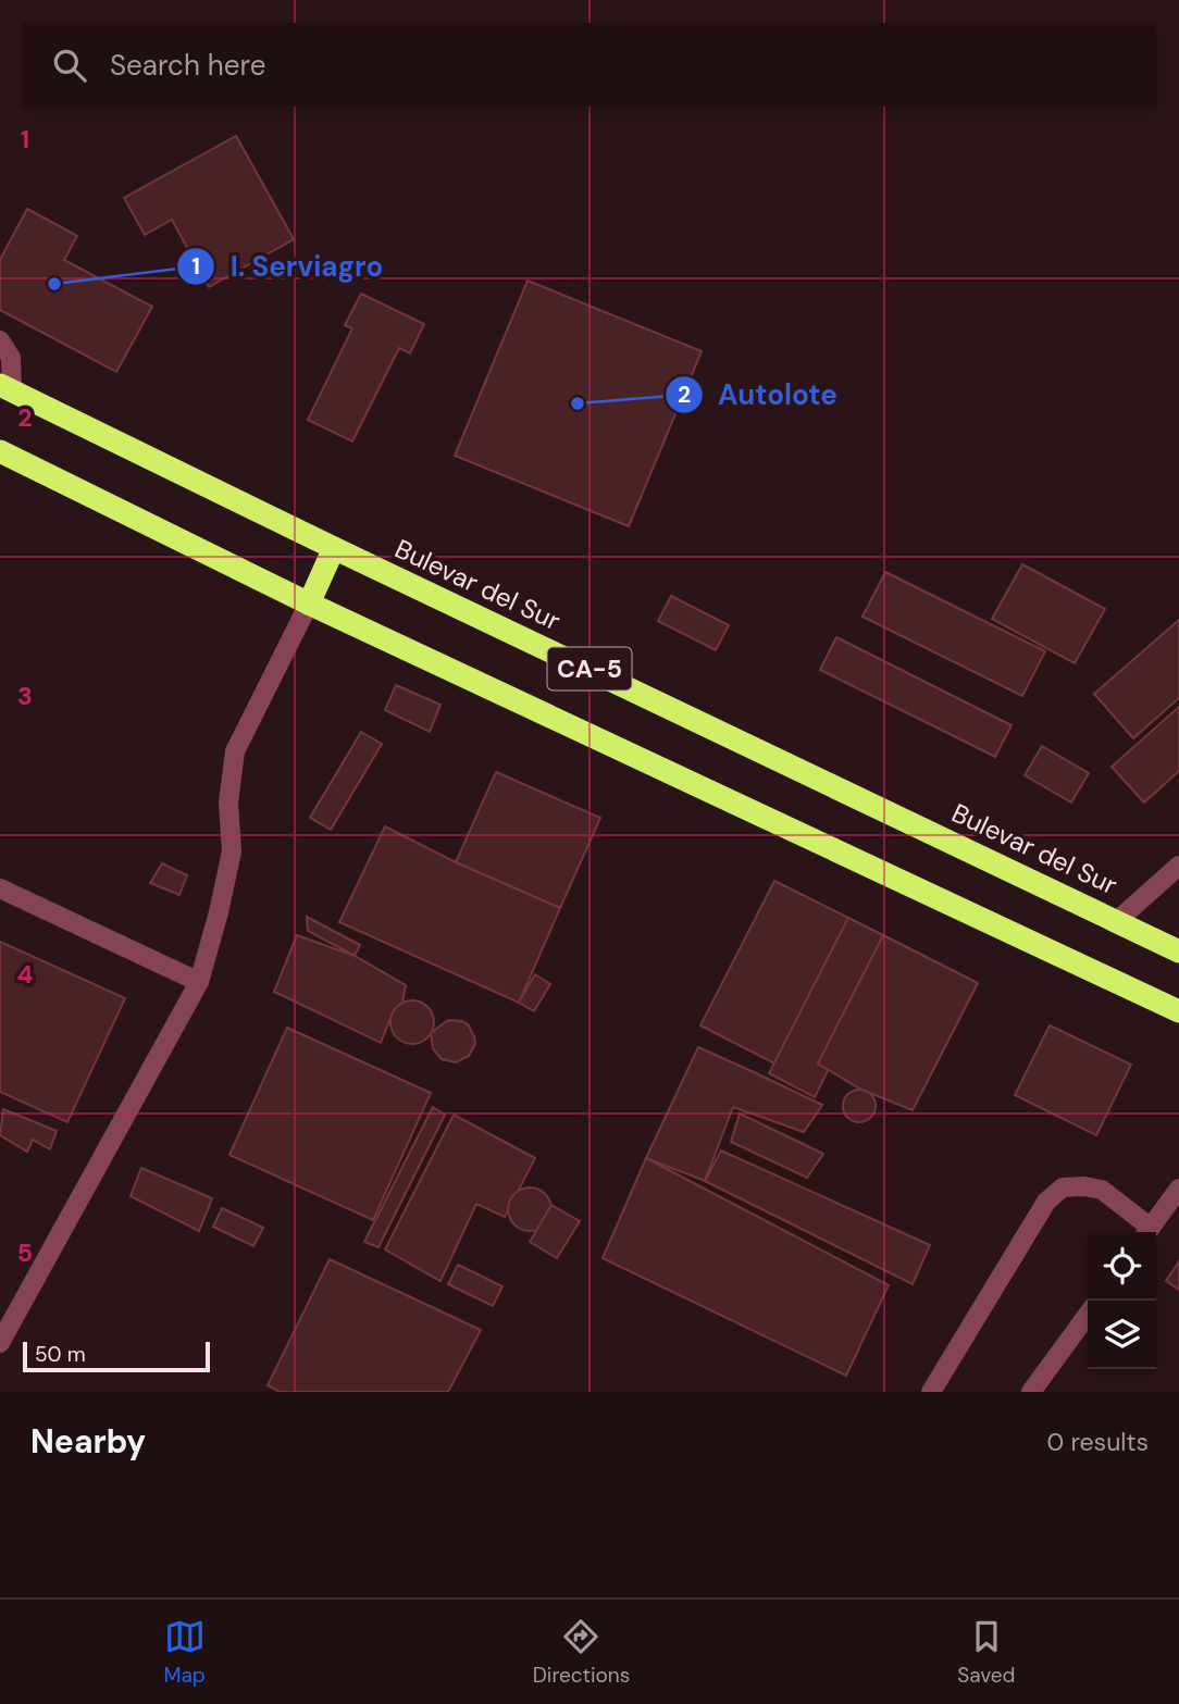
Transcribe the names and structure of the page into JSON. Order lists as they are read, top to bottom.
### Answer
{
  "streets": {
    "highway": ["Bulevar del Sur", "CA-5"]
  },
  "places": ["I. Serviagro", "Autolote"],
  "scale_bar": "50 m",
  "page": {
    "search": "Search here",
    "scale": "50 m",
    "heading": ["Nearby", "0 results"],
    "nav": ["Map", "Directions", "Saved"]
  },
  "grid": {
    "rows": [
      "1",
      "2",
      "3",
      "4",
      "5"
    ]
  }
}
